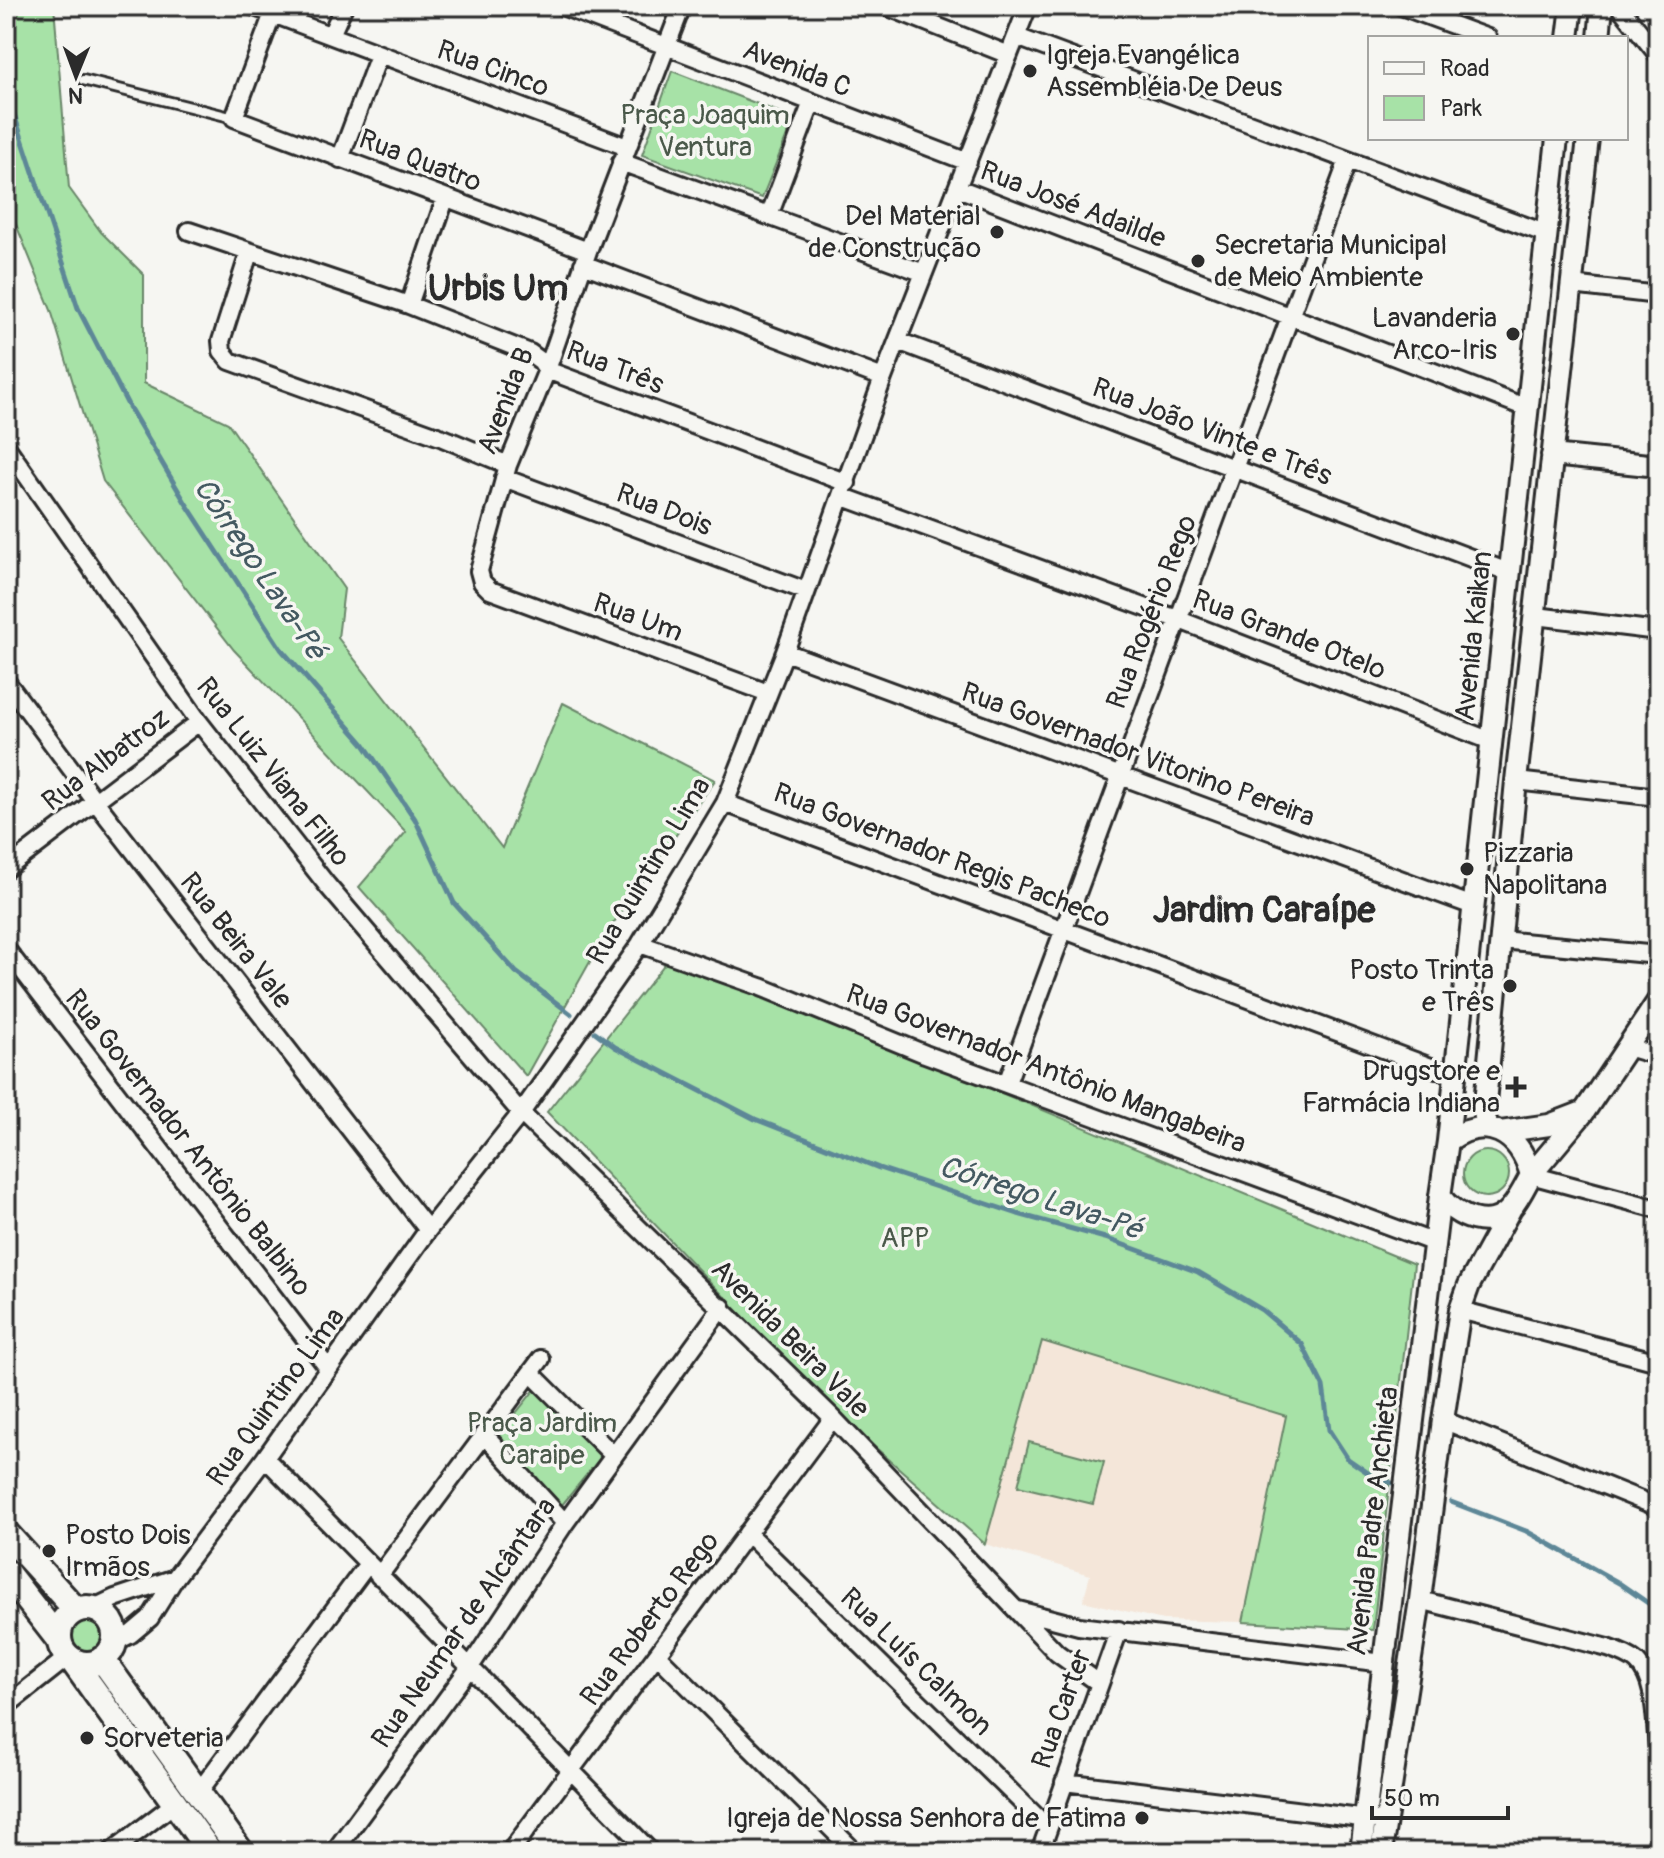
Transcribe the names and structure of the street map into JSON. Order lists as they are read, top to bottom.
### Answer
{
  "streets": {
    "street": [
      "Rua Cinco",
      "Avenida C",
      "Rua Quatro",
      "Rua José Adailde",
      "Rua Três",
      "Avenida B",
      "Rua João Vinte e Três",
      "Rua Dois",
      "Rua Rogério Rego",
      "Rua Um",
      "Rua Grande Otelo",
      "Avenida Kaikan",
      "Rua Governador Vitorino Pereira",
      "Rua Albatroz",
      "Rua Luiz Viana Filho",
      "Rua Governador Regis Pacheco",
      "Rua Quintino Lima",
      "Rua Beira Vale",
      "Rua Governador Antônio Mangabeira",
      "Rua Governador Antônio Balbino",
      "Avenida Beira Vale",
      "Avenida Padre Anchieta",
      "Rua Roberto Rego",
      "Rua Neumar de Alcântara",
      "Rua Luís Calmon",
      "Rua Carter"
    ]
  },
  "crossings": [
    ["Rua Cinco", "Avenida B"],
    ["Rua Cinco", "Rua Quintino Lima"],
    ["Avenida C", "Avenida B"],
    ["Avenida C", "Rua Quintino Lima"],
    ["Rua Quatro", "Avenida B"],
    ["Rua Quatro", "Rua Quintino Lima"],
    ["Rua José Adailde", "Rua Rogério Rego"],
    ["Rua José Adailde", "Avenida Kaikan"],
    ["Rua José Adailde", "Rua Quintino Lima"],
    ["Rua Três", "Avenida B"],
    ["Rua Três", "Rua Dois"],
    ["Rua Três", "Rua Grande Otelo"],
    ["Rua Três", "Rua Quintino Lima"],
    ["Avenida B", "Rua Dois"],
    ["Avenida B", "Rua Um"],
    ["Rua João Vinte e Três", "Rua Rogério Rego"],
    ["Rua João Vinte e Três", "Avenida Kaikan"],
    ["Rua João Vinte e Três", "Rua Quintino Lima"],
    ["Rua Dois", "Rua Quintino Lima"],
    ["Rua Rogério Rego", "Rua Grande Otelo"],
    ["Rua Rogério Rego", "Rua Governador Vitorino Pereira"],
    ["Rua Rogério Rego", "Rua Governador Regis Pacheco"],
    ["Rua Rogério Rego", "Rua Governador Antônio Mangabeira"],
    ["Rua Um", "Rua Quintino Lima"],
    ["Rua Grande Otelo", "Avenida Kaikan"],
    ["Rua Grande Otelo", "Rua Quintino Lima"],
    ["Avenida Kaikan", "Rua Governador Vitorino Pereira"],
    ["Avenida Kaikan", "Rua Governador Regis Pacheco"],
    ["Avenida Kaikan", "Avenida Padre Anchieta"],
    ["Rua Governador Vitorino Pereira", "Rua Quintino Lima"],
    ["Rua Albatroz", "Rua Luiz Viana Filho"],
    ["Rua Albatroz", "Rua Beira Vale"],
    ["Rua Luiz Viana Filho", "Rua Quintino Lima"],
    ["Rua Luiz Viana Filho", "Avenida Beira Vale"],
    ["Rua Governador Regis Pacheco", "Rua Quintino Lima"],
    ["Rua Quintino Lima", "Rua Beira Vale"],
    ["Rua Quintino Lima", "Rua Governador Antônio Mangabeira"],
    ["Rua Quintino Lima", "Rua Governador Antônio Balbino"],
    ["Rua Quintino Lima", "Avenida Beira Vale"],
    ["Rua Governador Antônio Mangabeira", "Avenida Padre Anchieta"],
    ["Avenida Beira Vale", "Avenida Padre Anchieta"],
    ["Avenida Beira Vale", "Rua Roberto Rego"],
    ["Avenida Beira Vale", "Rua Neumar de Alcântara"],
    ["Avenida Beira Vale", "Rua Carter"],
    ["Rua Roberto Rego", "Rua Luís Calmon"],
    ["Rua Luís Calmon", "Rua Carter"]
  ],
  "districts": ["Urbis Um", "Jardim Caraípe"],
  "water": ["Córrego Lava-Pé"],
  "parks": ["Praça Joaquim Ventura", "APP", "Praça Jardim Caraipe"],
  "places": {
    "other": [
      "Igreja Evangélica Assembléia De Deus",
      "Del Material de Construção",
      "Secretaria Municipal de Meio Ambiente",
      "Lavanderia Arco-Iris",
      "Pizzaria Napolitana",
      "Posto Trinta e Três",
      "Posto Dois Irmãos",
      "Sorveteria",
      "Igreja de Nossa Senhora de Fatima"
    ],
    "health": ["Drugstore e Farmácia Indiana"]
  },
  "legend": ["Road", "Park"],
  "scale_bar": "50 m",
  "north": "bottom"
}
